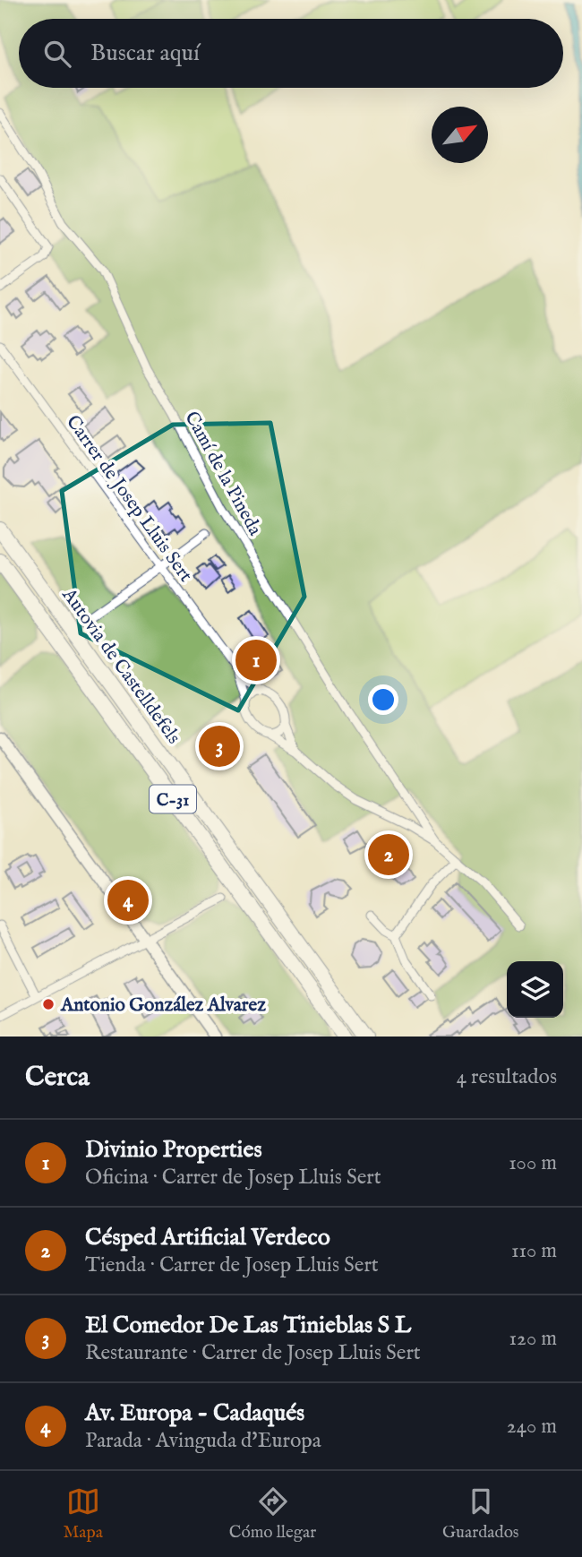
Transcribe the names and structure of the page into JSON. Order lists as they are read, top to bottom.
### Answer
{
  "streets": {
    "highway": ["Autovia de Castelldefels", "C-31"],
    "street": ["Camí de la Pineda", "Carrer de Josep Lluis Sert"]
  },
  "crossings": [
    ["Camí de la Pineda", "Carrer de Josep Lluis Sert"]
  ],
  "places": ["Antonio González Alvarez"],
  "north": "top right",
  "page": {
    "search": "Buscar aquí",
    "pins": [
      "1",
      "3",
      "2",
      "4"
    ],
    "heading": ["Cerca", "4 resultados"],
    "list": [
      {
        "mark": "1",
        "name": "Divinio Properties",
        "note": "Oficina · Carrer de Josep Lluis Sert",
        "value": "100 m"
      },
      {
        "mark": "2",
        "name": "Césped Artificial Verdeco",
        "note": "Tienda · Carrer de Josep Lluis Sert",
        "value": "110 m"
      },
      {
        "mark": "3",
        "name": "El Comedor De Las Tinieblas S L",
        "note": "Restaurante · Carrer de Josep Lluis Sert",
        "value": "120 m"
      },
      {
        "mark": "4",
        "name": "Av. Europa - Cadaqués",
        "note": "Parada · Avinguda d'Europa",
        "value": "240 m"
      }
    ],
    "nav": ["Mapa", "Cómo llegar", "Guardados"]
  }
}
